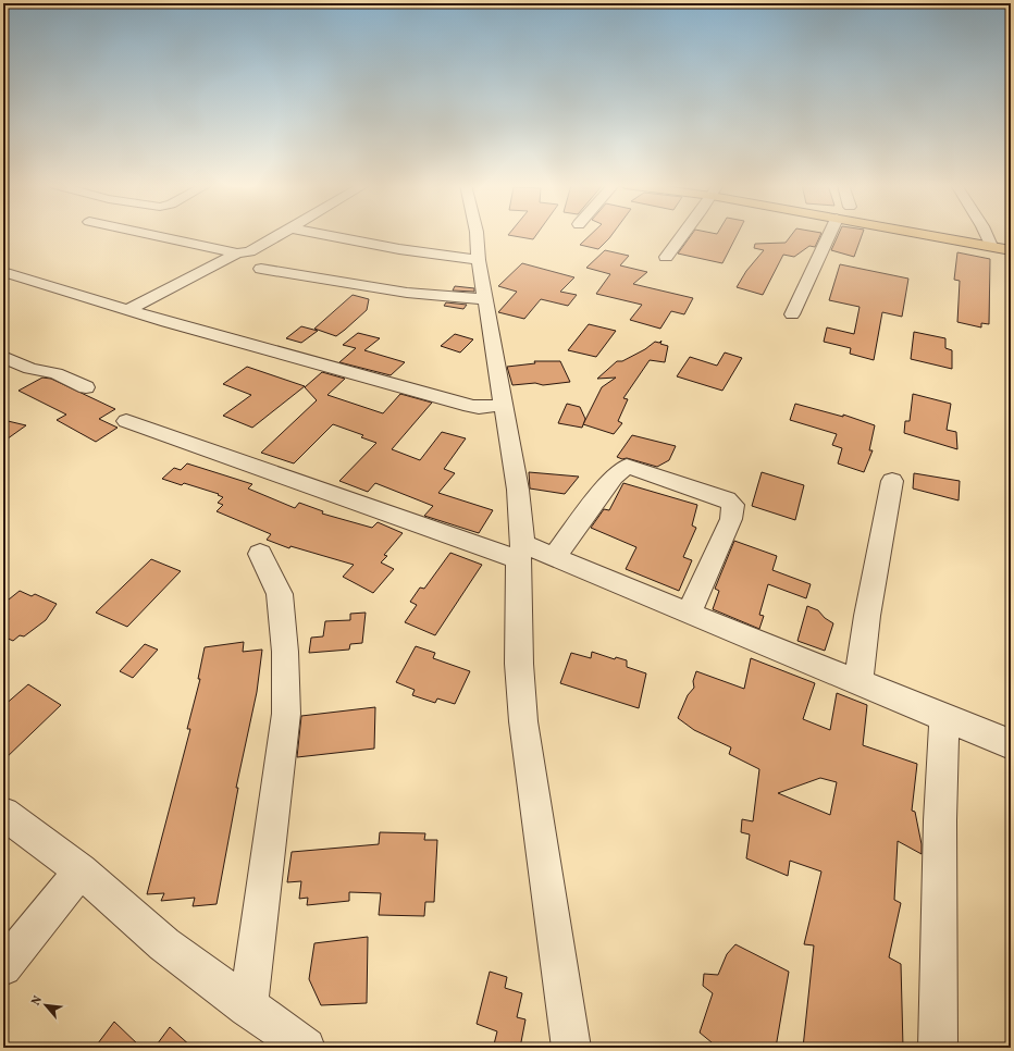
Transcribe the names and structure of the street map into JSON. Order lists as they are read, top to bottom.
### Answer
{
  "north": "top left"
}
